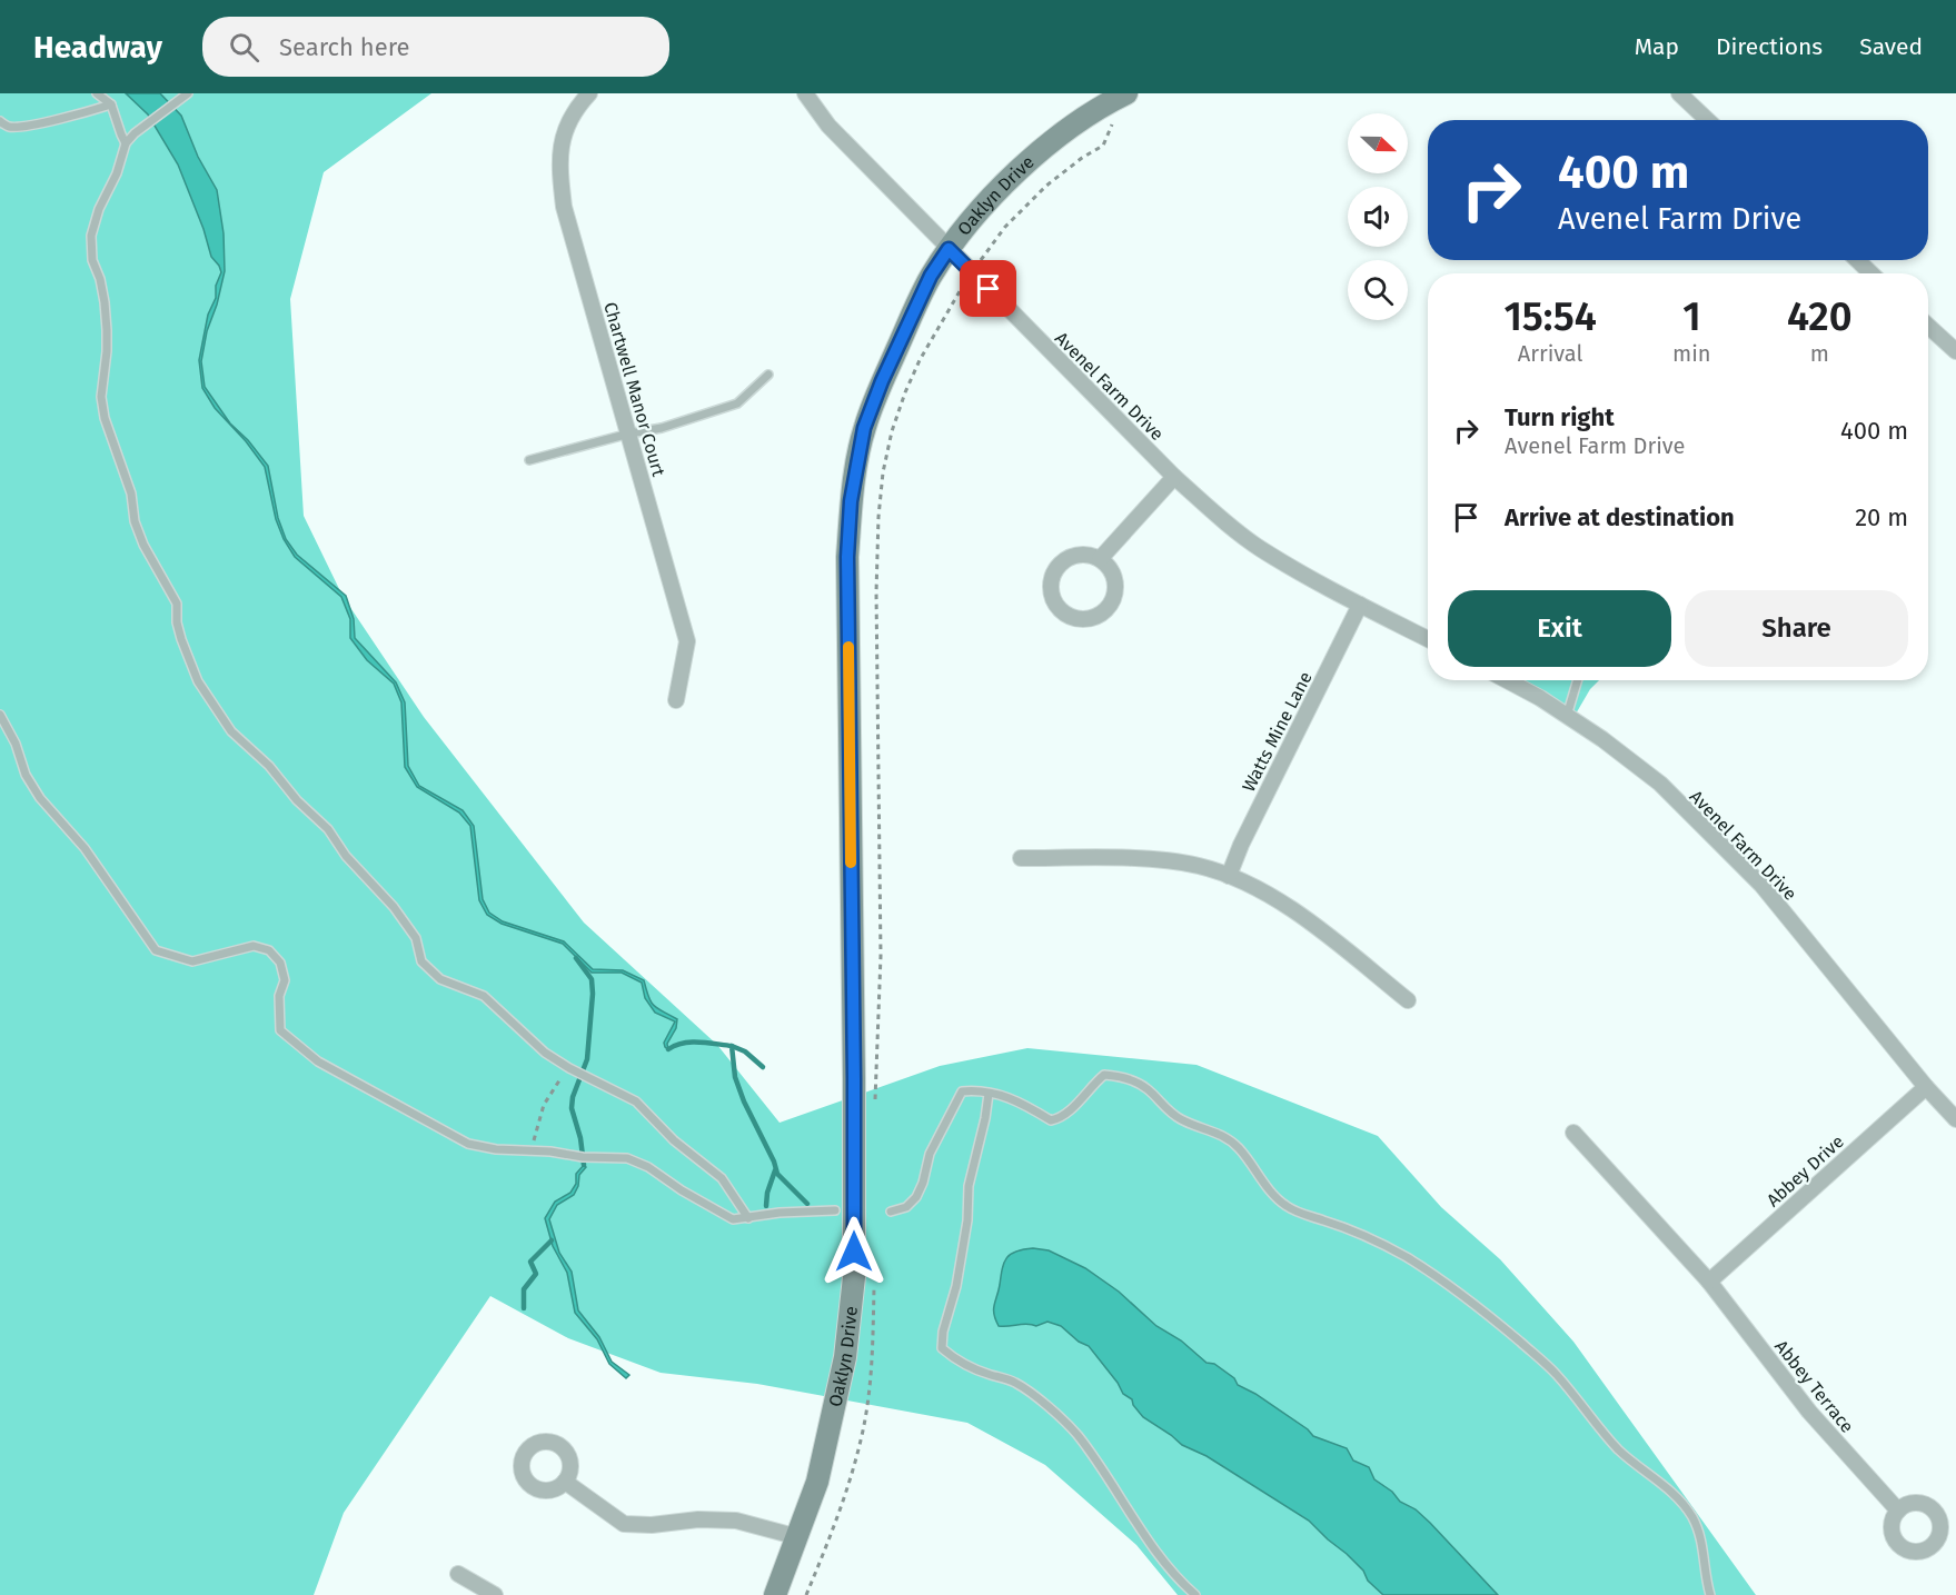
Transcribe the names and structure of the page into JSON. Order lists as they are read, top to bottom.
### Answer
{
  "streets": {
    "street": [
      "Oaklyn Drive",
      "Avenel Farm Drive",
      "Chartwell Manor Court",
      "Watts Mine Lane",
      "Abbey Drive",
      "Abbey Terrace"
    ]
  },
  "crossings": [
    ["Oaklyn Drive", "Avenel Farm Drive"],
    ["Avenel Farm Drive", "Watts Mine Lane"],
    ["Avenel Farm Drive", "Abbey Drive"],
    ["Abbey Drive", "Abbey Terrace"]
  ],
  "north": "right",
  "page": {
    "header": "Headway",
    "search": "Search here",
    "nav": ["Map", "Directions", "Saved"],
    "turn": ["400 m", "Avenel Farm Drive"],
    "eta": [
      "15:54",
      "Arrival",
      "1",
      "min",
      "420",
      "m"
    ],
    "list": [
      {
        "name": "Turn right",
        "note": "Avenel Farm Drive",
        "value": "400 m"
      },
      {
        "name": "Arrive at destination",
        "value": "20 m"
      }
    ],
    "buttons": ["Exit", "Share"]
  }
}
